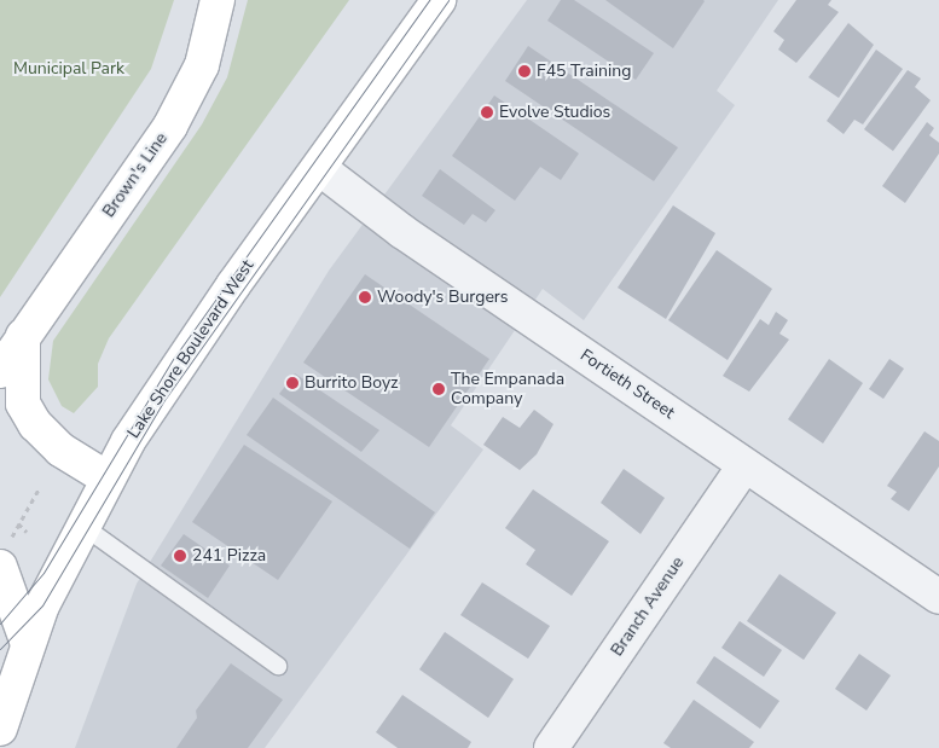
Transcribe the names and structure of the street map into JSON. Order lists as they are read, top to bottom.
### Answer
{
  "streets": {
    "main road": ["Brown's Line", "Lake Shore Boulevard West"],
    "street": ["Fortieth Street", "Branch Avenue"]
  },
  "crossings": [
    ["Lake Shore Boulevard West", "Fortieth Street"],
    ["Fortieth Street", "Branch Avenue"]
  ],
  "parks": ["Municipal Park"],
  "places": [
    "F45 Training",
    "Evolve Studios",
    "Woody's Burgers",
    "Burrito Boyz",
    "The Empanada Company",
    "241 Pizza"
  ]
}
